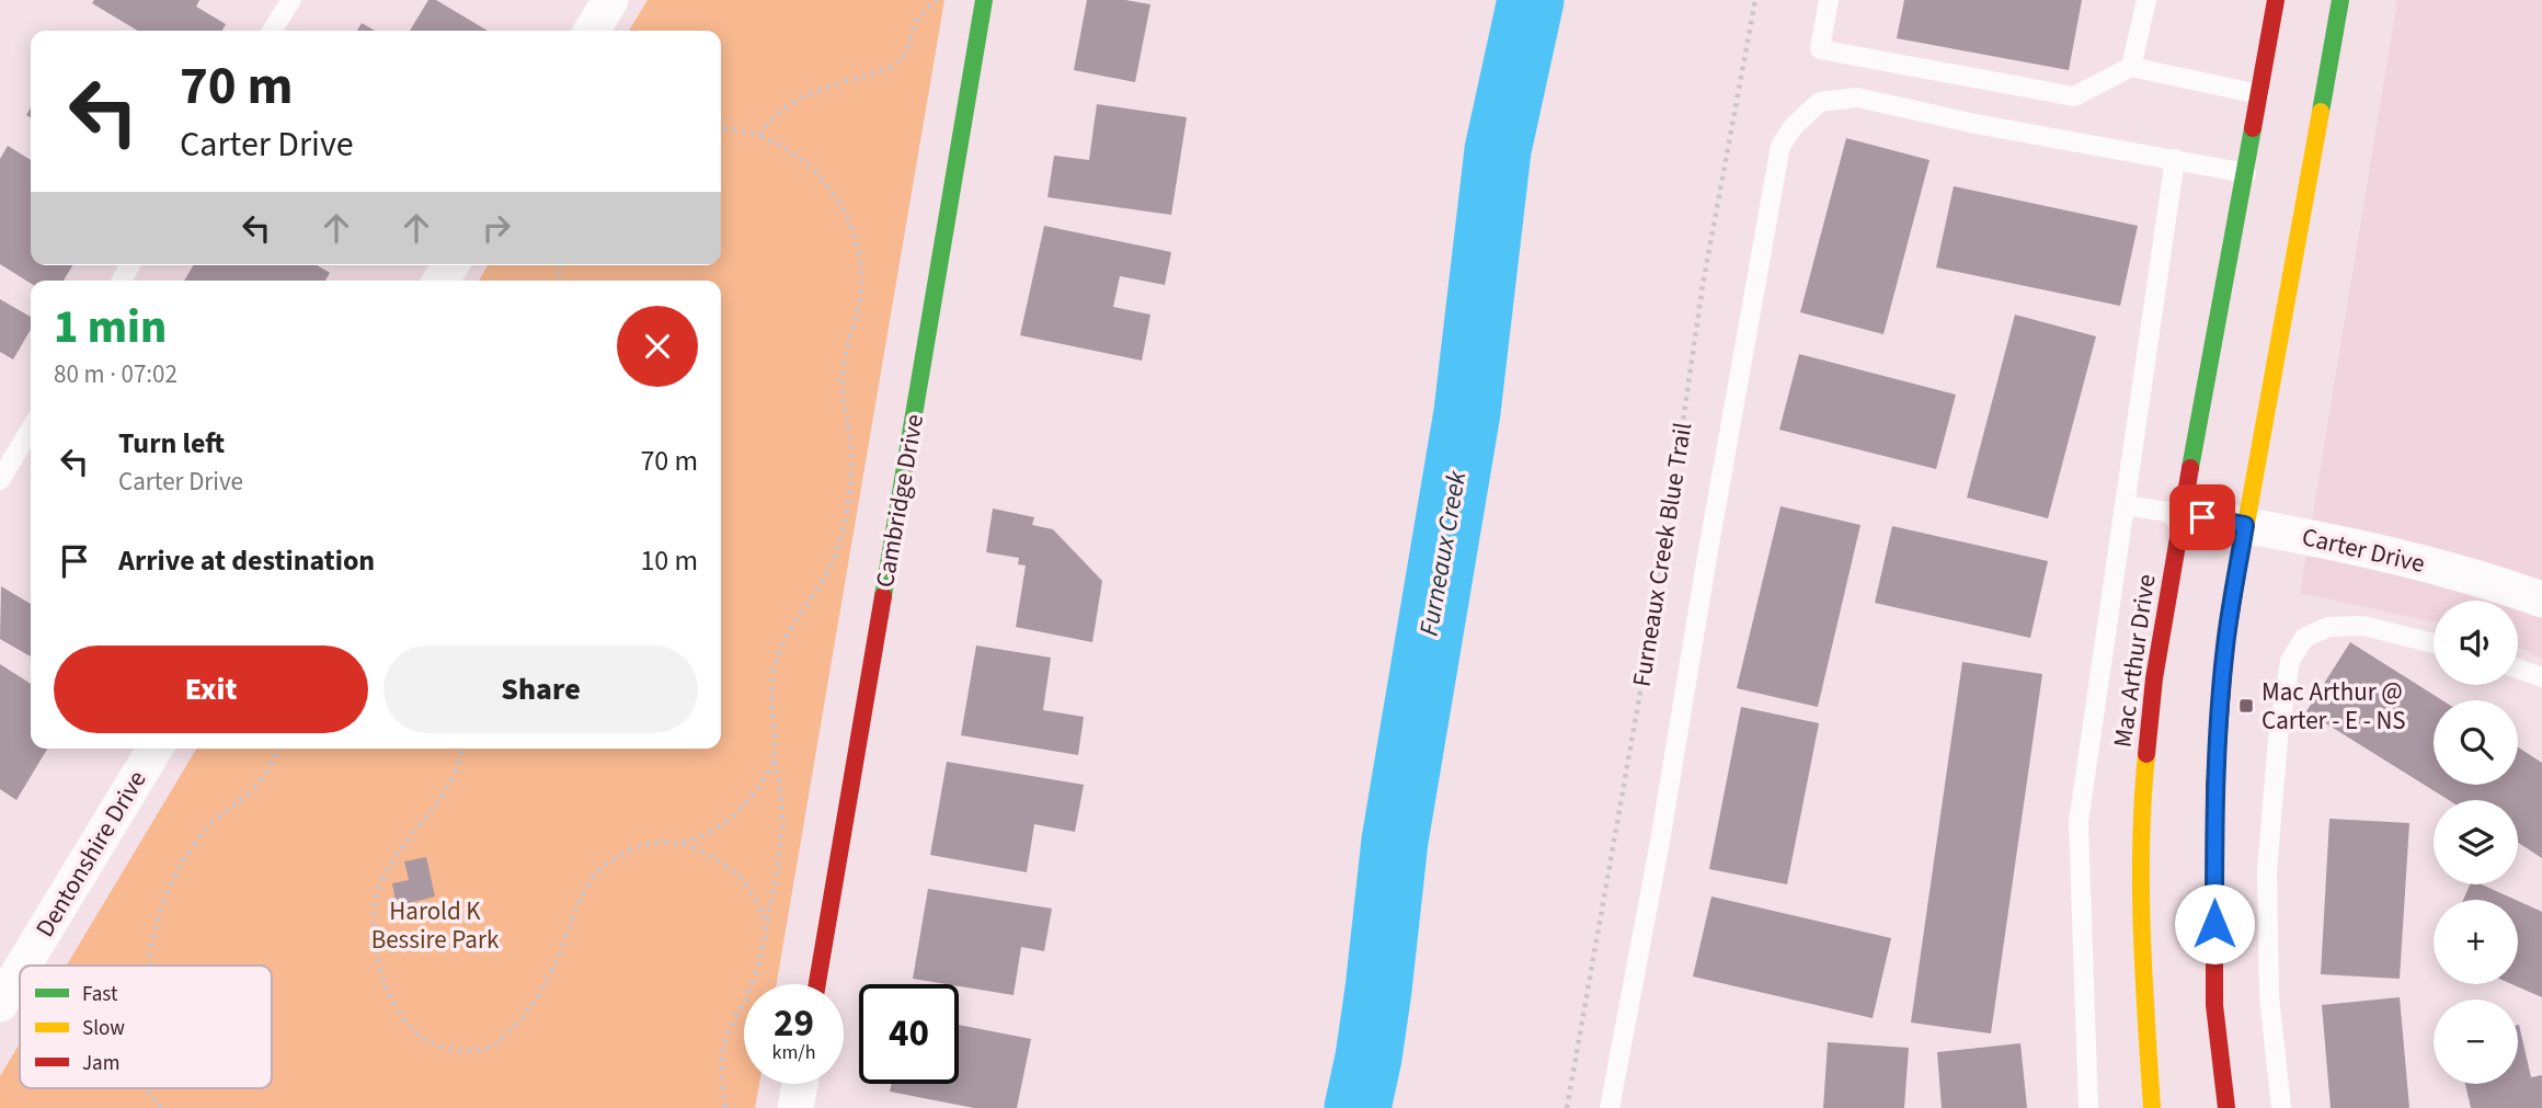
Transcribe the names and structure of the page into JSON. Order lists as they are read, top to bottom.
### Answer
{
  "streets": {
    "street": [
      "Cambridge Drive",
      "Carter Drive",
      "Mac Arthur Drive",
      "Dentonshire Drive"
    ],
    "path": ["Furneaux Creek Blue Trail"]
  },
  "crossings": [
    ["Carter Drive", "Mac Arthur Drive"]
  ],
  "water": ["Furneaux Creek"],
  "parks": ["Harold K Bessire Park"],
  "places": {
    "transit": ["Mac Arthur @ Carter - E - NS"]
  },
  "legend": ["Fast", "Slow", "Jam"],
  "page": {
    "turn": ["70 m", "Carter Drive"],
    "heading": ["1 min", "80 m · 07:02"],
    "list": [
      {
        "name": "Turn left",
        "note": "Carter Drive",
        "value": "70 m"
      },
      {
        "name": "Arrive at destination",
        "value": "10 m"
      }
    ],
    "map_buttons": ["+", "−"],
    "buttons": ["Exit", "Share"],
    "speed": "29 km/h",
    "limit": "40"
  }
}
